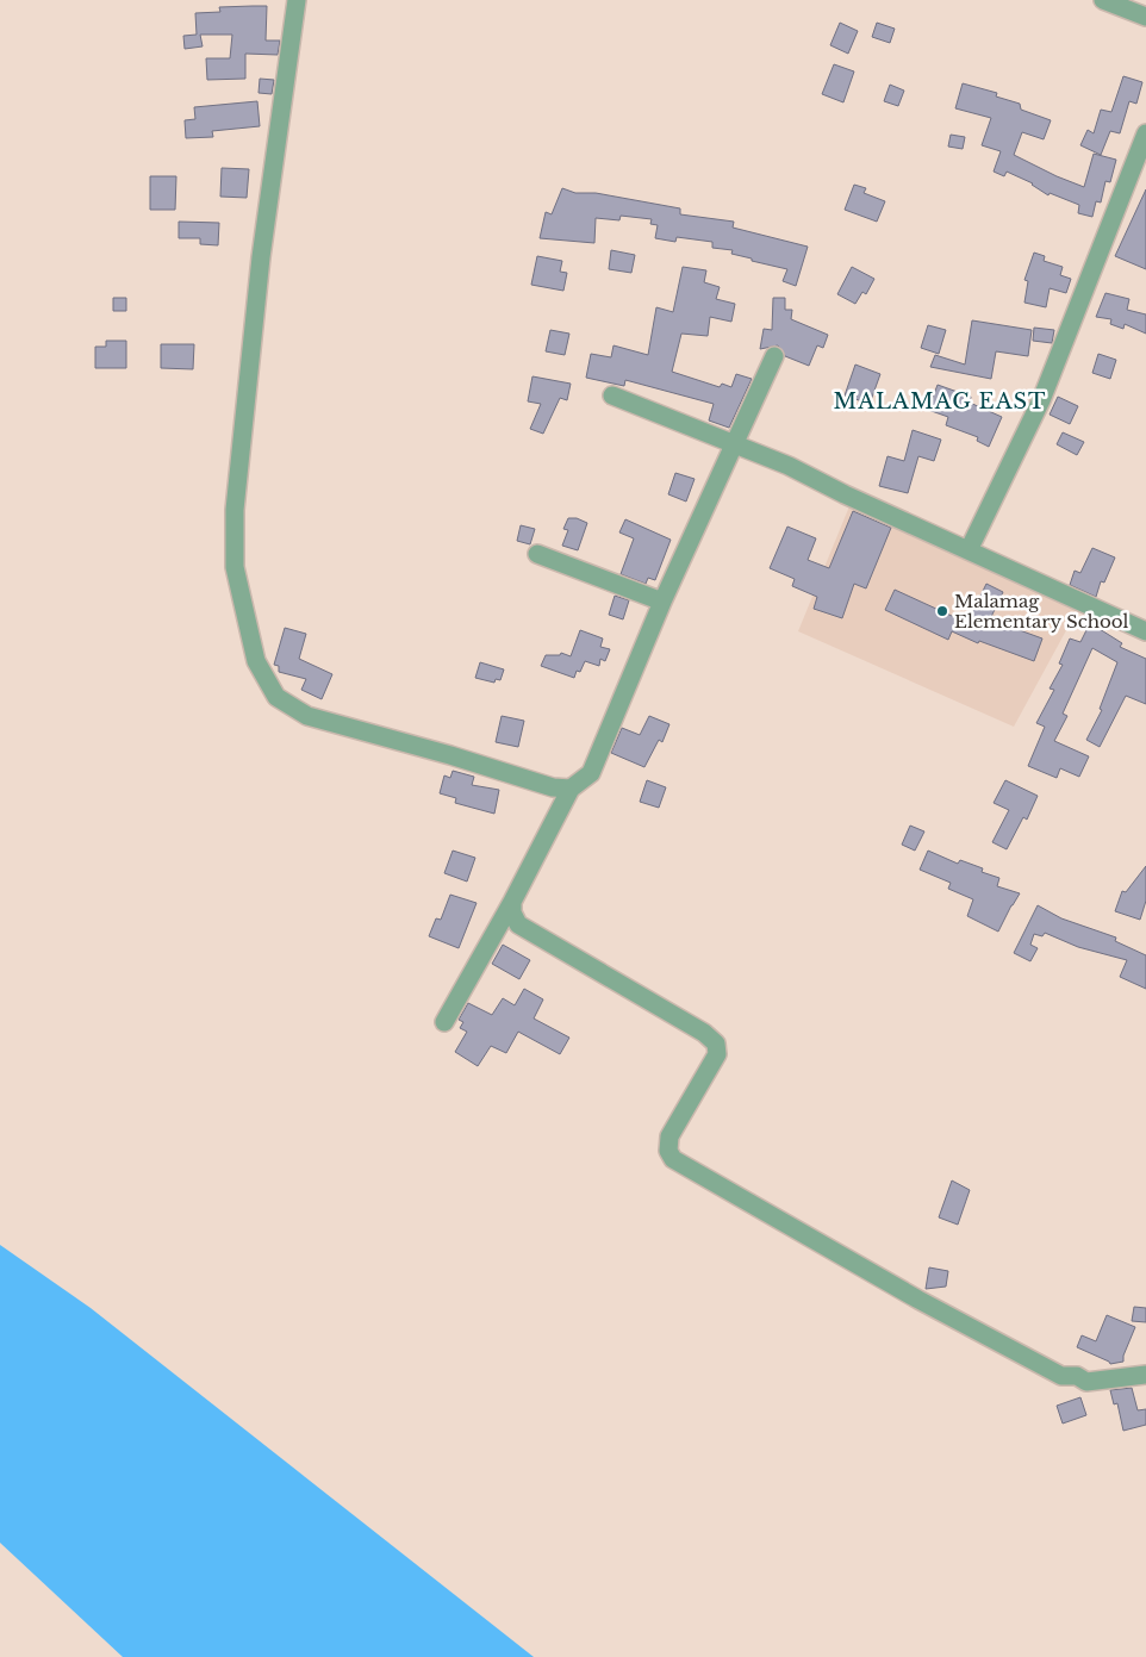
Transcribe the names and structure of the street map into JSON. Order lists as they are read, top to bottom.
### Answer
{
  "districts": ["MALAMAG EAST"],
  "places": ["Malamag Elementary School"]
}
